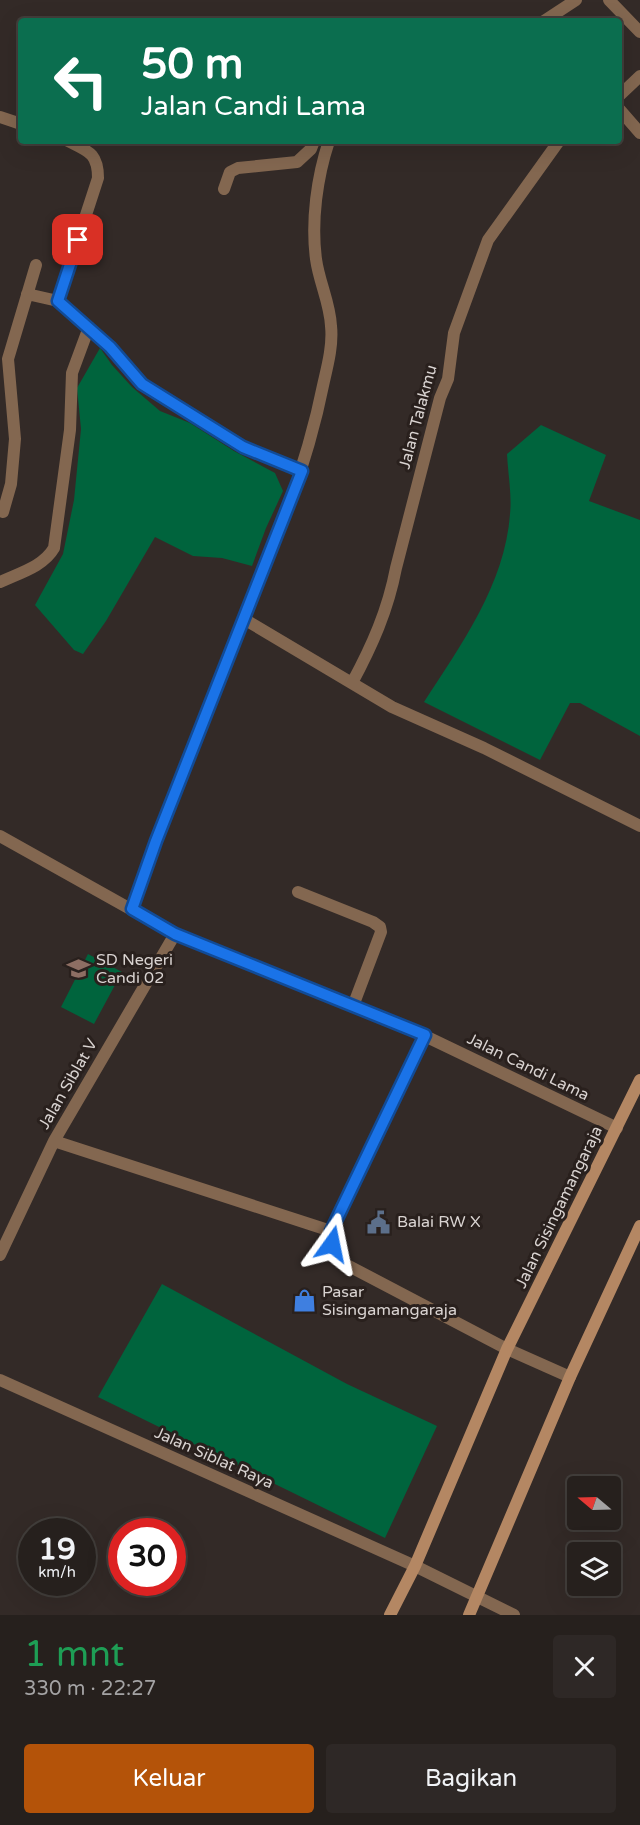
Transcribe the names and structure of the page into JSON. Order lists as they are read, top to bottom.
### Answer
{
  "streets": {
    "main road": ["Jalan Sisingamangaraja"],
    "street": [
      "Jalan Talakmu",
      "Jalan Candi Lama",
      "Jalan Siblat V",
      "Jalan Siblat Raya"
    ]
  },
  "crossings": [
    ["Jalan Candi Lama", "Jalan Siblat V"],
    ["Jalan Candi Lama", "Jalan Sisingamangaraja"],
    ["Jalan Sisingamangaraja", "Jalan Siblat Raya"]
  ],
  "places": {
    "school or university": ["SD Negeri Candi 02"],
    "public building": ["Balai RW X"],
    "shop": ["Pasar Sisingamangaraja"]
  },
  "north": "left",
  "page": {
    "turn": ["50 m", "Jalan Candi Lama"],
    "speed": "19 km/h",
    "limit": "30",
    "heading": ["1 mnt", "330 m · 22:27"],
    "buttons": ["Keluar", "Bagikan"]
  }
}
